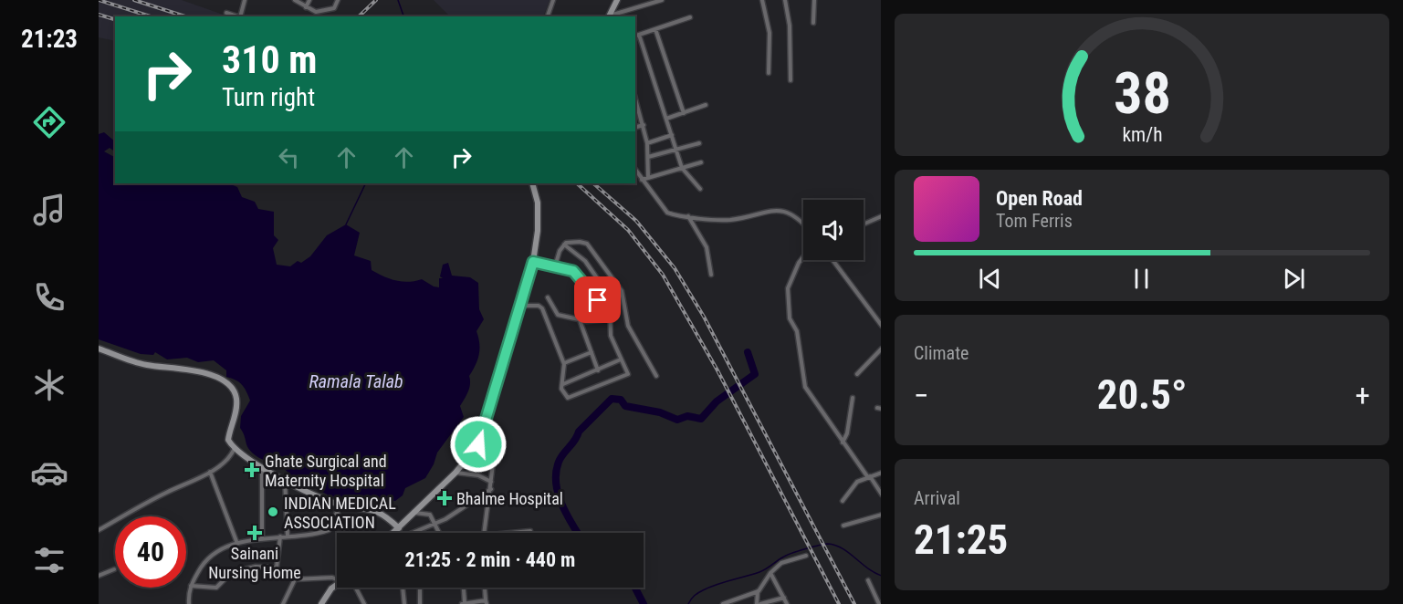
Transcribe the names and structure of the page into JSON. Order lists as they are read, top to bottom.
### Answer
{
  "water": ["Ramala Talab"],
  "places": {
    "health": ["Ghate Surgical and Maternity Hospital", "Bhalme Hospital", "Sainani Nursing Home"],
    "other": ["INDIAN MEDICAL ASSOCIATION"]
  },
  "page": {
    "tabs": "21:23",
    "turn": ["310 m", "Turn right"],
    "song": ["Open Road", "Tom Ferris"],
    "tile": [
      "Climate",
      ["Arrival", "21:25"]
    ],
    "heat": ["−", "20.5°", "+"],
    "limit": "40",
    "trip": "21:25 · 2 min · 440 m",
    "gauge": ["38", "km/h"]
  }
}
